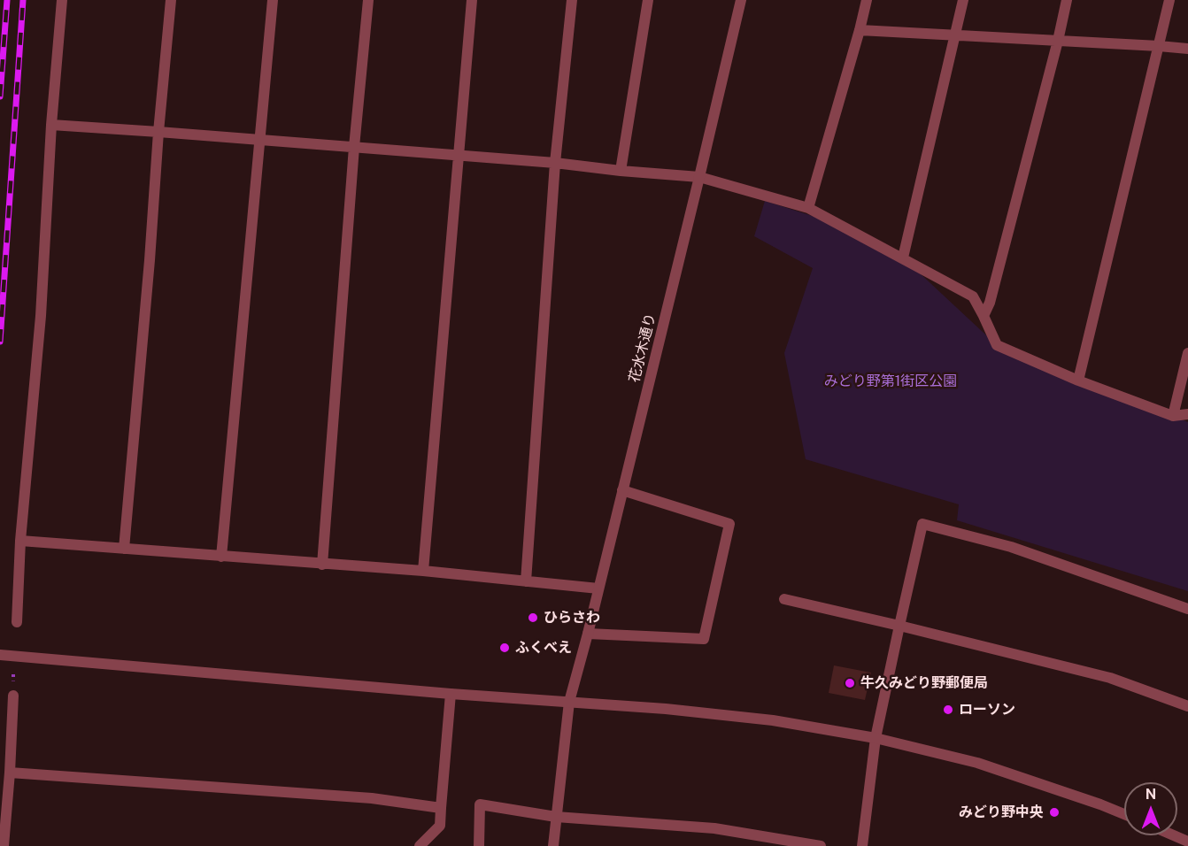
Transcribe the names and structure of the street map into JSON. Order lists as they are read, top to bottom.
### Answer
{
  "streets": {
    "street": ["花水木通り"]
  },
  "parks": ["みどり野第1街区公園"],
  "places": [
    "ひらさわ",
    "ふくべえ",
    "牛久みどり野郵便局",
    "ローソン",
    "みどり野中央"
  ],
  "north": "top"
}
